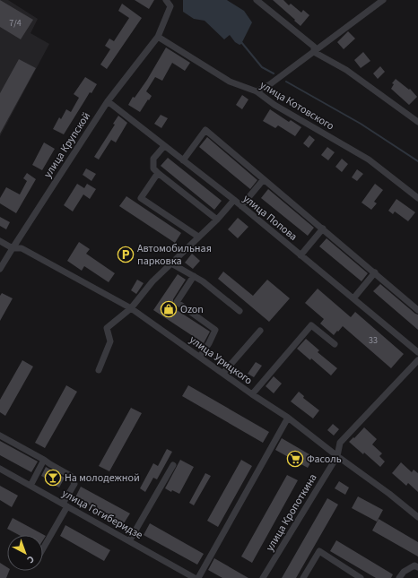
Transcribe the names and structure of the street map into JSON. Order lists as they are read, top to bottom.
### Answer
{
  "streets": {
    "street": [
      "улица Котовского",
      "улица Крупской",
      "улица Попова",
      "улица Урицкого",
      "улица Кропоткина",
      "улица Гогиберидзе"
    ]
  },
  "crossings": [
    ["улица Котовского", "улица Крупской"],
    ["улица Крупской", "улица Попова"],
    ["улица Крупской", "улица Урицкого"],
    ["улица Урицкого", "улица Кропоткина"]
  ],
  "places": {
    "parking": ["Автомобильная парковка"],
    "shop": ["Ozon"],
    "supermarket": ["Фасоль"],
    "bar": ["На молодежной"]
  },
  "house_numbers": ["7/4", "33"],
  "north": "bottom right"
}
